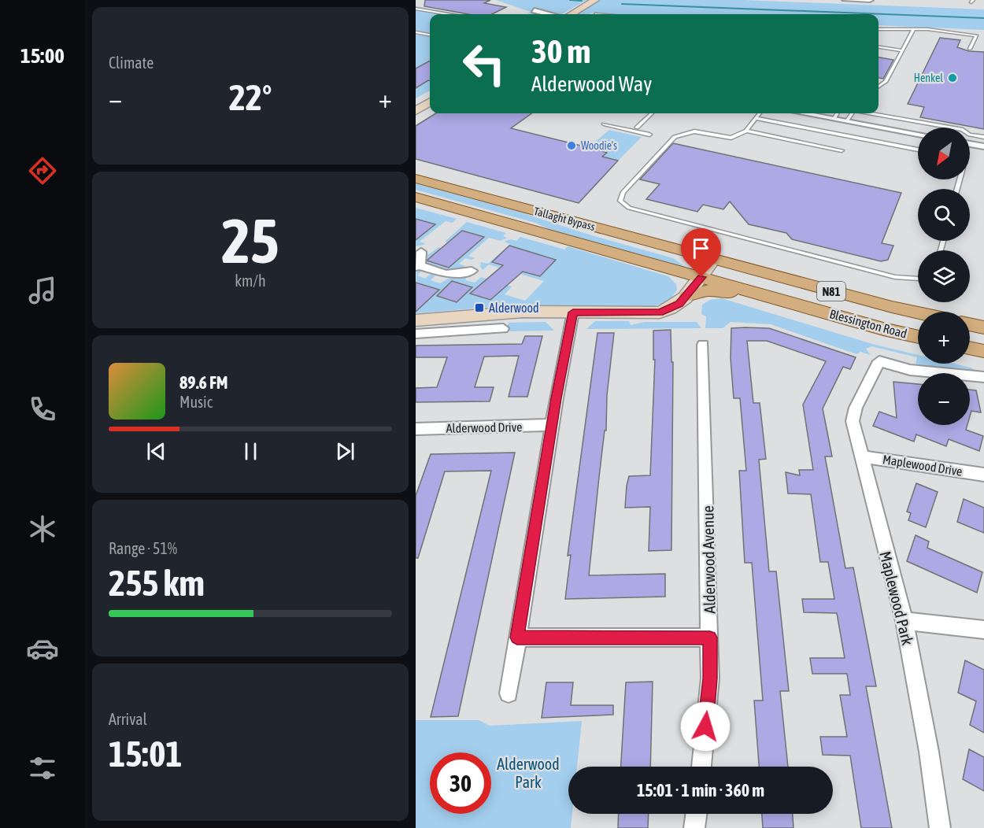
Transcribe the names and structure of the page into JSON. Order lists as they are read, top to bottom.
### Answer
{
  "streets": {
    "main road": ["Tallaght Bypass", "N81", "Blessington Road"],
    "street": [
      "Alderwood Drive",
      "Maplewood Drive",
      "Alderwood Avenue",
      "Maplewood Park"
    ]
  },
  "crossings": [
    ["Tallaght Bypass", "Blessington Road"],
    ["Maplewood Drive", "Maplewood Park"]
  ],
  "parks": ["Alderwood Park"],
  "places": {
    "other": ["Henkel", "Woodie's"],
    "transit": ["Alderwood"]
  },
  "north": "bottom left",
  "page": {
    "tabs": "15:00",
    "tile": [
      "Climate",
      ["25", "km/h"],
      ["Range · 51%", "255 km"],
      ["Arrival", "15:01"]
    ],
    "turn": ["30 m", "Alderwood Way"],
    "heat": ["−", "22°", "+"],
    "map_buttons": ["+", "−"],
    "song": ["89.6 FM", "Music"],
    "limit": "30",
    "trip": "15:01 · 1 min · 360 m"
  }
}
